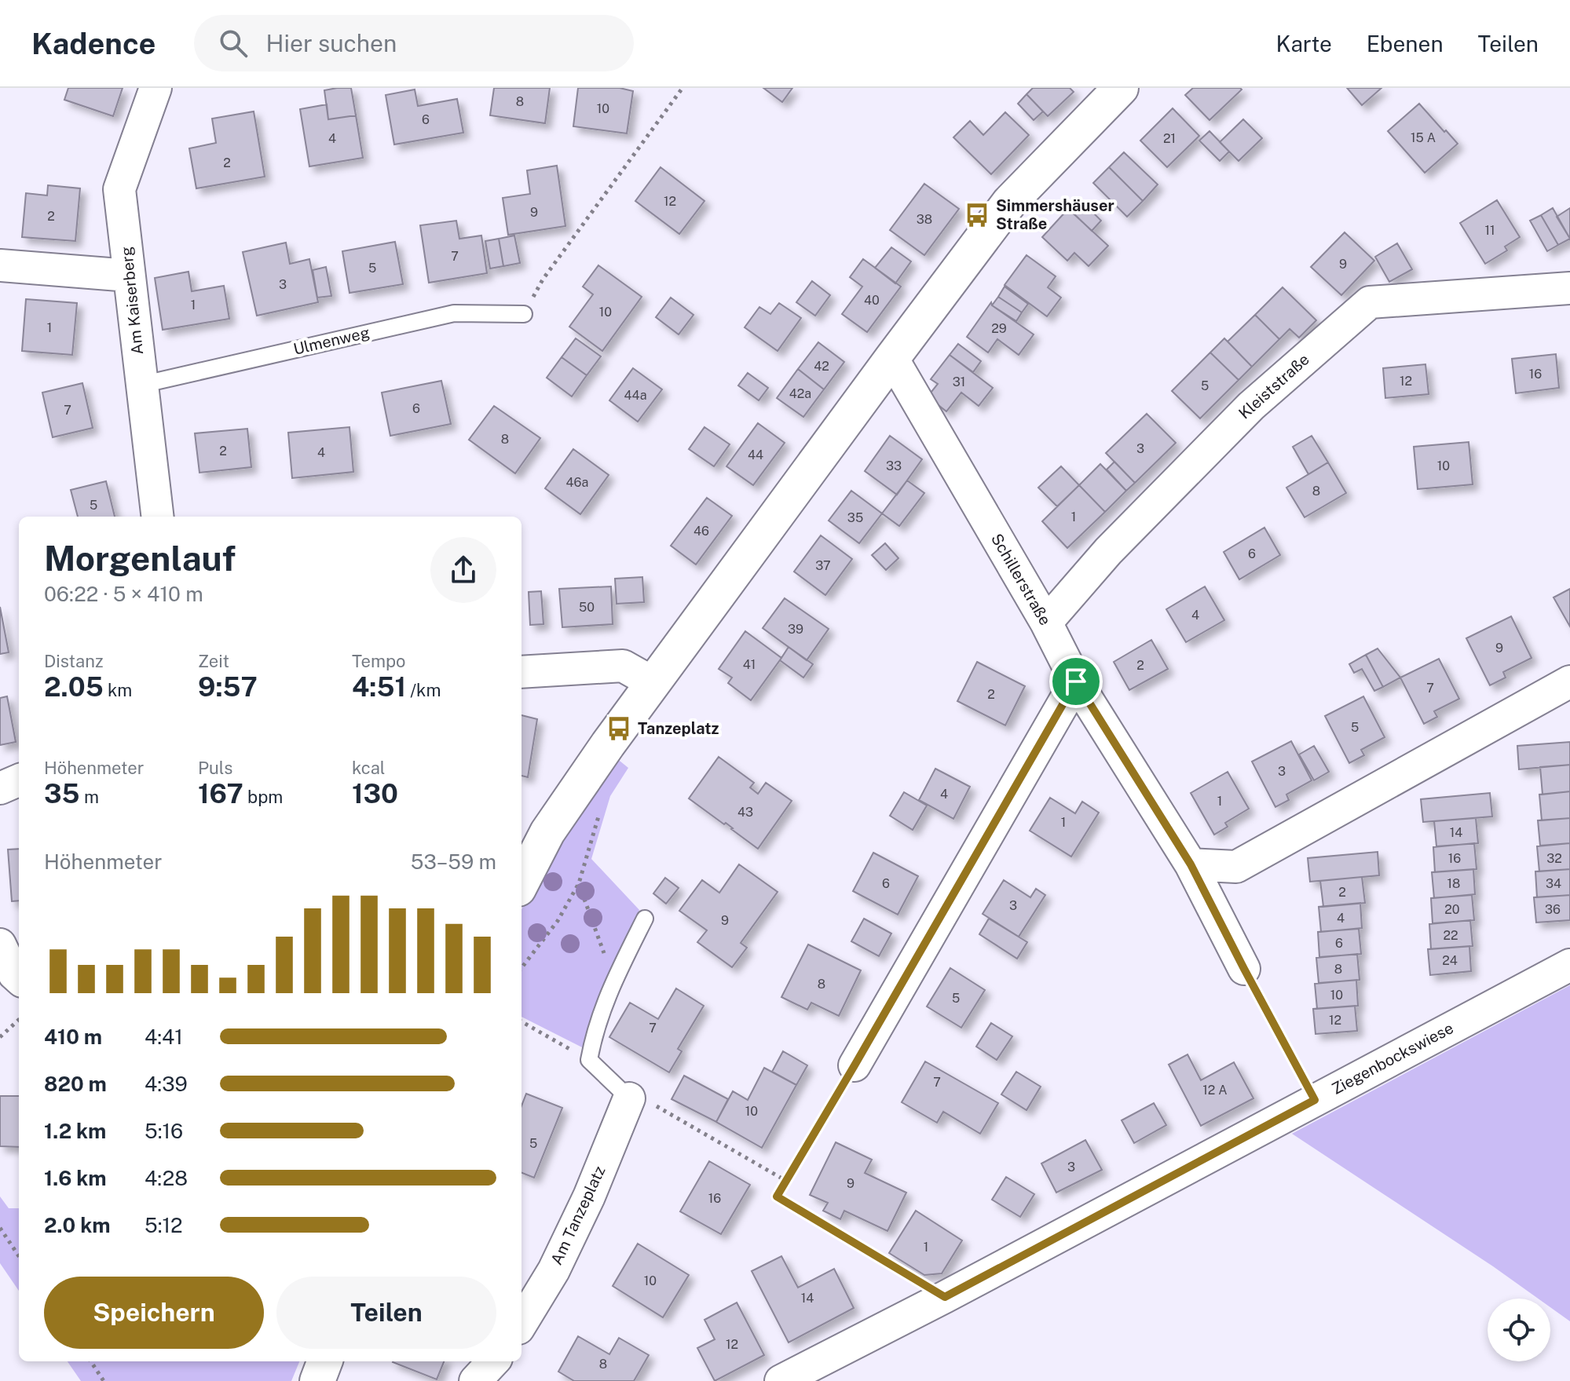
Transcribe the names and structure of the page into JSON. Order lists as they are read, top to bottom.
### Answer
{
  "streets": {
    "street": [
      "Am Kaiserberg",
      "Kleiststraße",
      "Schillerstraße",
      "Ziegenbockswiese",
      "Am Tanzeplatz"
    ],
    "lane": ["Ulmenweg"]
  },
  "crossings": [
    ["Am Kaiserberg", "Ulmenweg"],
    ["Kleiststraße", "Schillerstraße"]
  ],
  "places": {
    "bus stop": ["Simmershäuser Straße", "Tanzeplatz"]
  },
  "house_numbers": [
    "8",
    "10",
    "6",
    "15 A",
    "4",
    "21",
    "2",
    "12",
    "9",
    "2",
    "38",
    "11",
    "7",
    "9",
    "5",
    "3",
    "40",
    "1",
    "10",
    "1",
    "29",
    "42",
    "16",
    "12",
    "31",
    "5",
    "42a",
    "44a",
    "6",
    "7",
    "8",
    "3",
    "2",
    "4",
    "44",
    "33",
    "10",
    "46a",
    "8",
    "5",
    "1",
    "35",
    "46",
    "6",
    "37",
    "50",
    "4",
    "39",
    "9",
    "41",
    "2",
    "7",
    "2",
    "5",
    "3",
    "4",
    "1",
    "43",
    "1",
    "14",
    "16",
    "32",
    "6",
    "18",
    "34",
    "2",
    "3",
    "20",
    "36",
    "4",
    "9",
    "22",
    "6",
    "24",
    "8",
    "8",
    "10",
    "5",
    "12",
    "7",
    "7",
    "12 A",
    "10",
    "5",
    "3",
    "9",
    "16",
    "1",
    "10",
    "14",
    "12",
    "8"
  ],
  "page": {
    "header": "Kadence",
    "search": "Hier suchen",
    "nav": ["Karte", "Ebenen", "Teilen"],
    "heading": ["Morgenlauf", "06:22 · 5 × 410 m"],
    "stats": [
      ["Distanz", "2.05 km"],
      ["Zeit", "9:57"],
      ["Tempo", "4:51 /km"],
      ["Höhenmeter", "35 m"],
      ["Puls", "167 bpm"],
      ["kcal", "130"]
    ],
    "chart": ["Höhenmeter", "53–59 m"],
    "list": [
      {
        "name": "410 m",
        "note": "4:41"
      },
      {
        "name": "820 m",
        "note": "4:39"
      },
      {
        "name": "1.2 km",
        "note": "5:16"
      },
      {
        "name": "1.6 km",
        "note": "4:28"
      },
      {
        "name": "2.0 km",
        "note": "5:12"
      }
    ],
    "buttons": ["Speichern", "Teilen"]
  }
}
